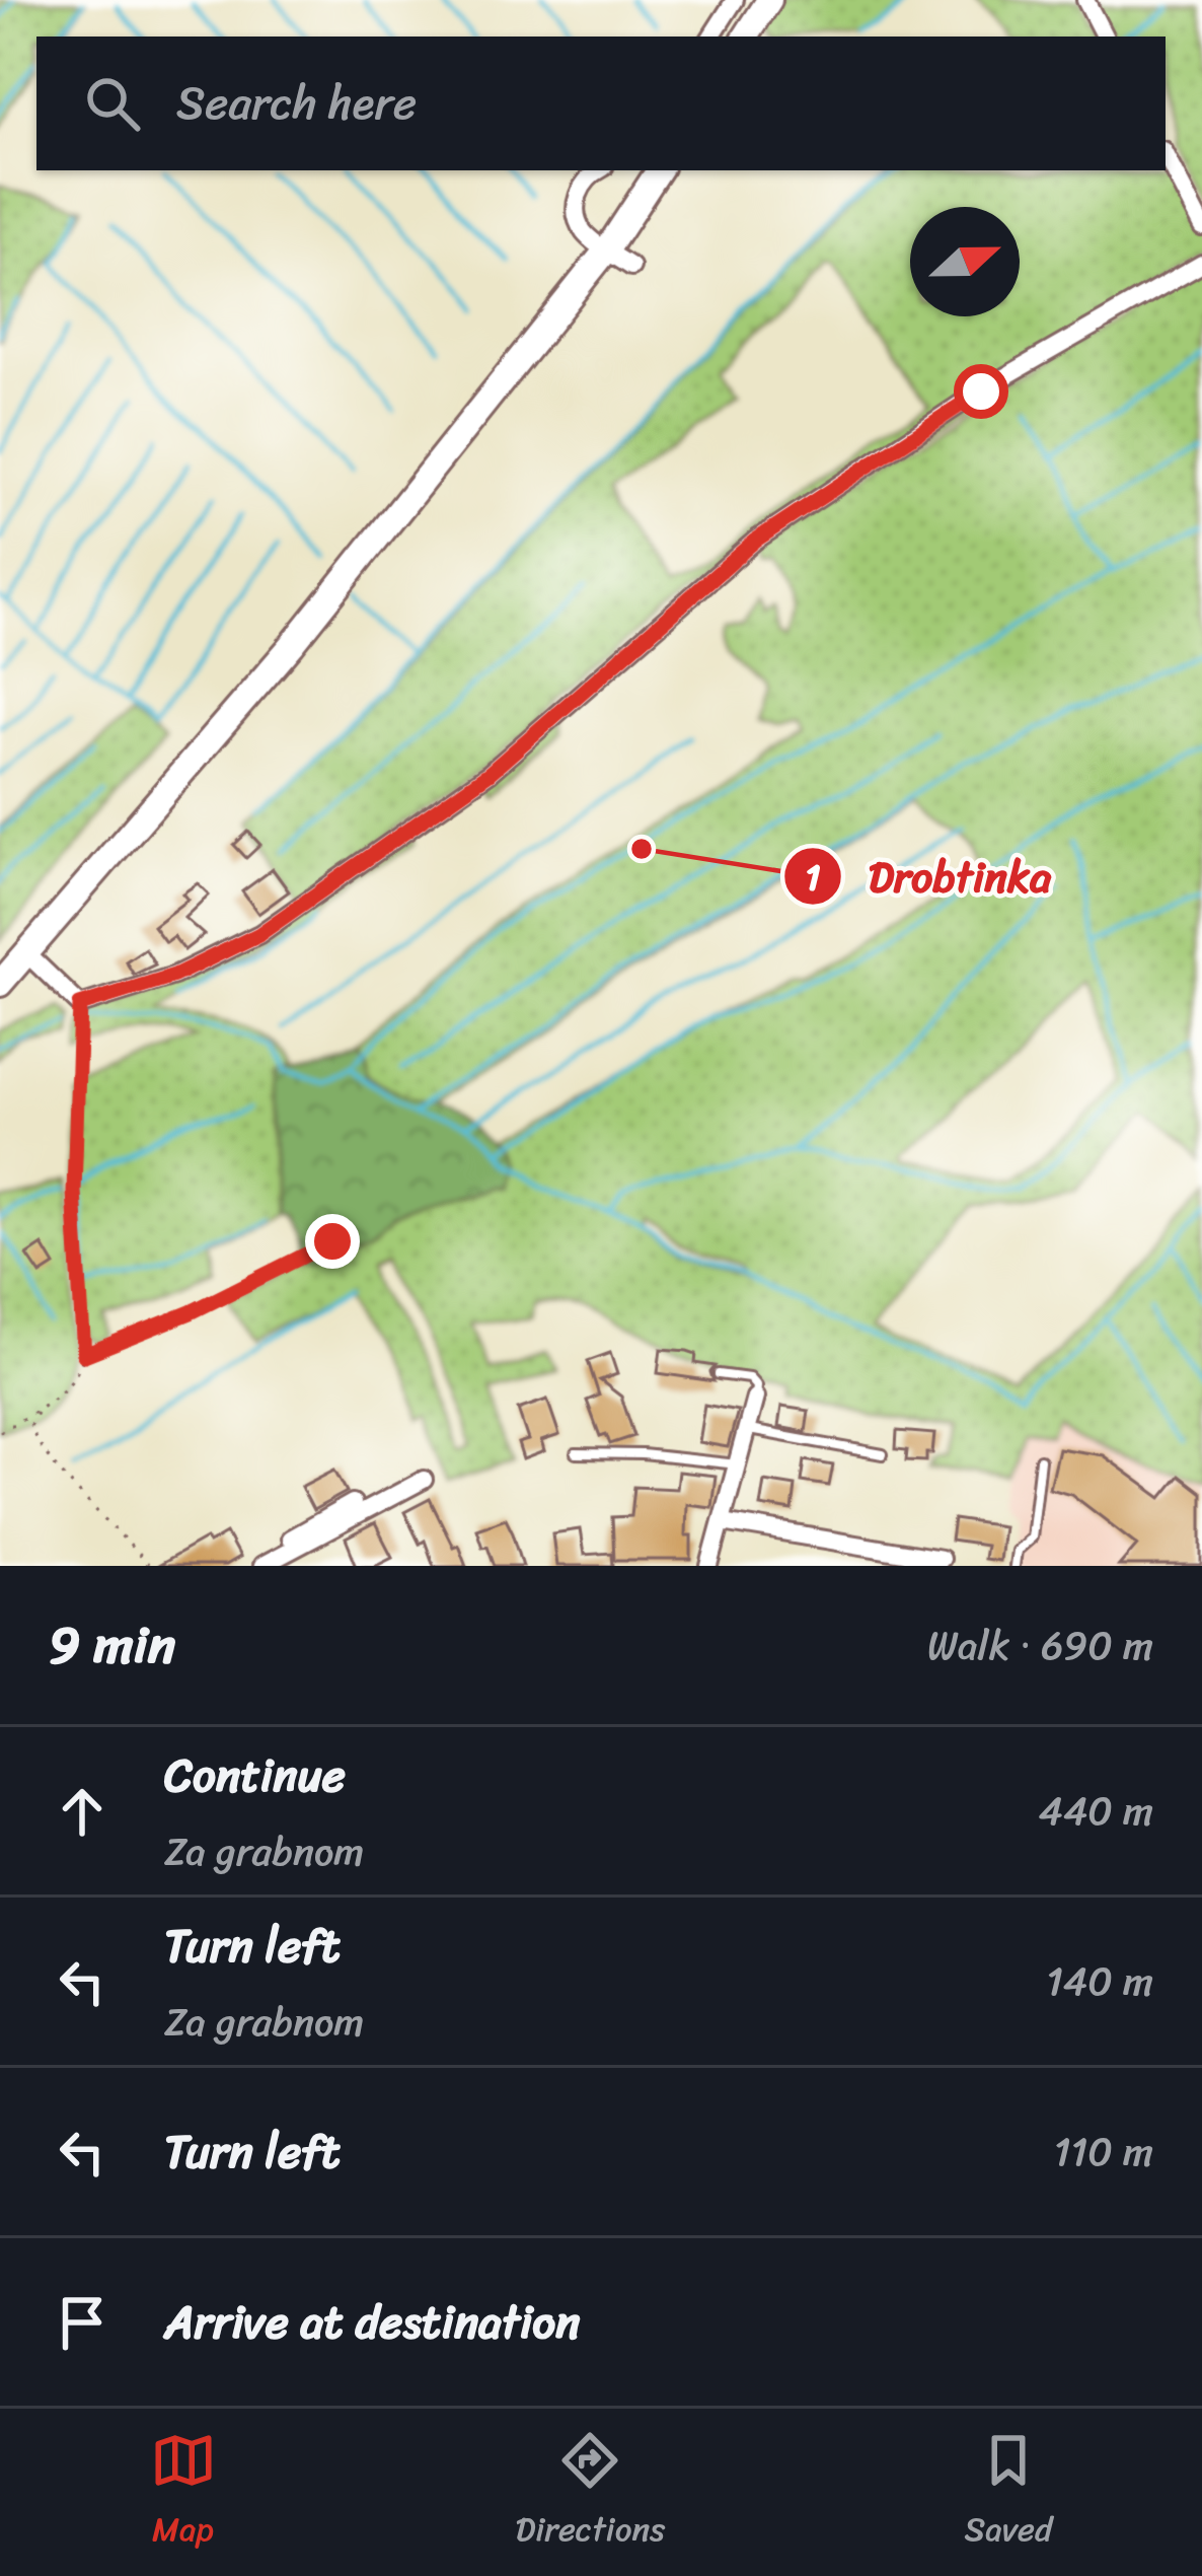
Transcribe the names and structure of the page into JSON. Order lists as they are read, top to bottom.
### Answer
{
  "places": ["Drobtinka"],
  "north": "right",
  "page": {
    "search": "Search here",
    "heading": ["9 min", "Walk · 690 m"],
    "list": [
      ["Continue", "Za grabnom", "440 m"],
      ["Turn left", "Za grabnom", "140 m"],
      ["Turn left", "110 m"],
      "Arrive at destination"
    ],
    "nav": ["Map", "Directions", "Saved"]
  }
}
